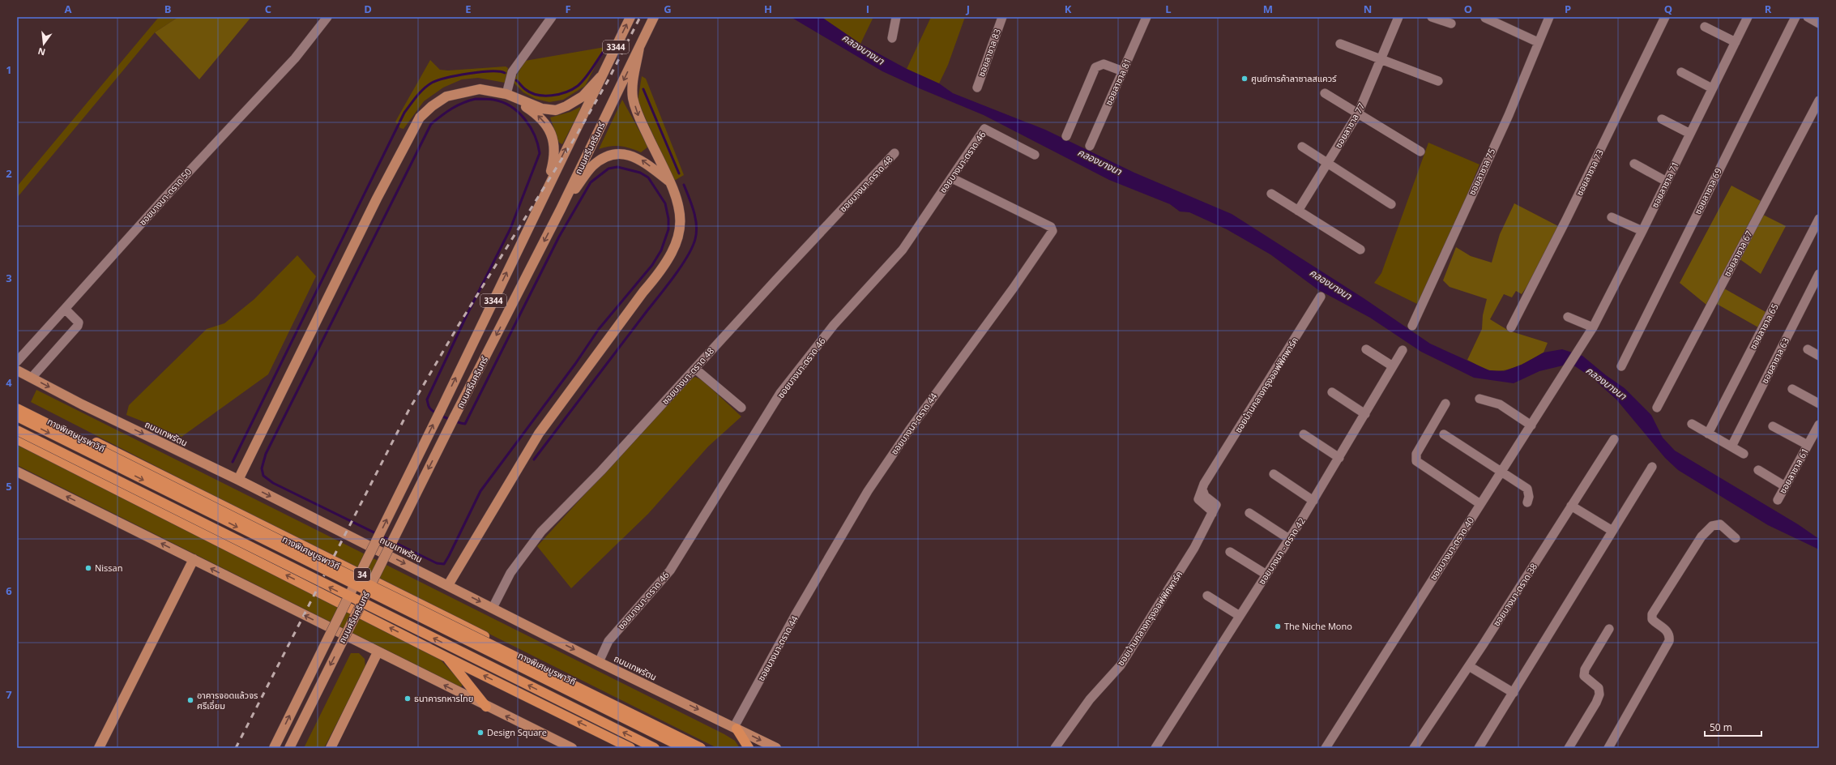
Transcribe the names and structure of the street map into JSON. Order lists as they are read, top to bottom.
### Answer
{
  "streets": {
    "highway": ["ทางพิเศษบูรพาวิถี", "34"],
    "main road": ["3344", "ถนนศรีนครินทร์", "ถนนเทพรัตน"],
    "street": [
      "ซอยลาซาล 83",
      "ซอยลาซาล 81",
      "ซอยลาซาล 77",
      "ซอยบางนา-ตราด 46",
      "ซอยลาซาล 75",
      "ซอยลาซาล 73",
      "ซอยบางนา-ตราด 48",
      "ซอยลาซาล 71",
      "ซอยลาซาล 69",
      "ซอยบางนา-ตราด 50",
      "ซอยลาซาล 67",
      "ซอยลาซาล 65",
      "ซอยลาซาล 63",
      "ซอยบ้านกลางกรุงออฟฟิศพาร์ค",
      "ซอยบางนา-ตราด 44",
      "ซอยลาซาล 61",
      "ซอยบางนา-ตราด 40",
      "ซอยบางนา - ตราด 42",
      "ซอยบางนา-ตราด 38"
    ]
  },
  "crossings": [
    ["ซอยบางนา-ตราด 46", "ซอยบางนา-ตราด 44"],
    ["ซอยบางนา-ตราด 46", "ถนนเทพรัตน"],
    ["ซอยบางนา-ตราด 48", "ถนนเทพรัตน"],
    ["ซอยลาซาล 71", "ซอยบางนา-ตราด 40"],
    ["ซอยบางนา-ตราด 44", "ถนนเทพรัตน"]
  ],
  "one_way": ["ถนนเทพรัตน"],
  "water": ["คลองบางนา"],
  "places": [
    "ศูนย์การค้าลาซาลสแควร์",
    "Nissan",
    "The Niche Mono",
    "ธนาคารทหารไทย",
    "อาคารจอดแล้วจร ศรีเอี่ยม",
    "Design Square"
  ],
  "scale_bar": "50 m",
  "north": "bottom",
  "grid": {
    "columns": [
      "A",
      "B",
      "C",
      "D",
      "E",
      "F",
      "G",
      "H",
      "I",
      "J",
      "K",
      "L",
      "M",
      "N",
      "O",
      "P",
      "Q",
      "R"
    ],
    "rows": [
      "1",
      "2",
      "3",
      "4",
      "5",
      "6",
      "7"
    ]
  }
}
